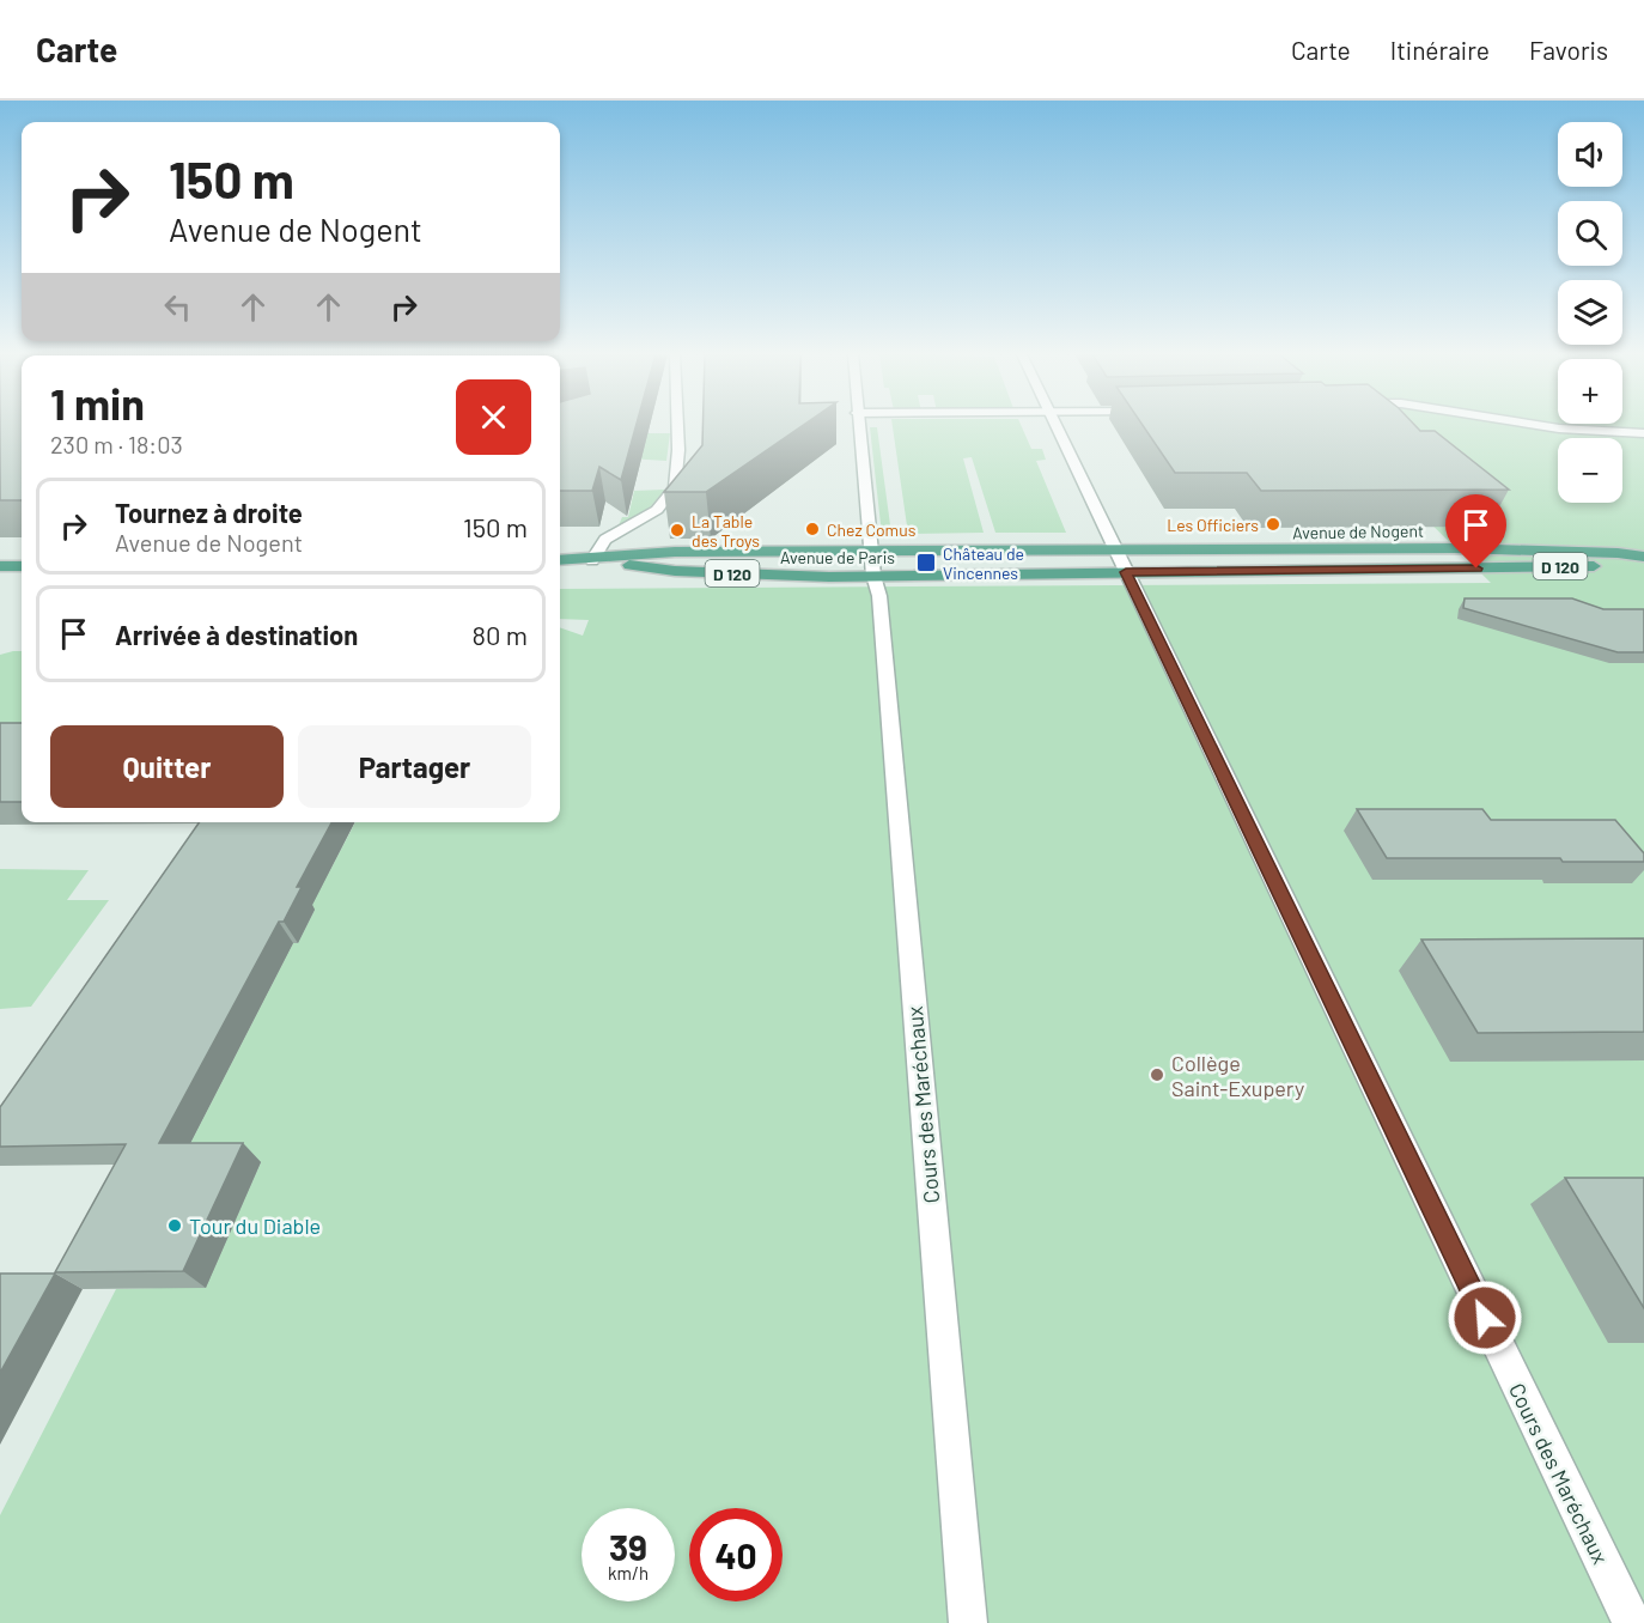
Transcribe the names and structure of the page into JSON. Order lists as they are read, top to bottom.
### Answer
{
  "streets": {
    "main road": ["Avenue de Nogent", "Avenue de Paris", "D 120"],
    "street": ["Cours des Maréchaux"]
  },
  "crossings": [
    ["Avenue de Nogent", "Avenue de Paris"],
    ["Avenue de Nogent", "Cours des Maréchaux"],
    ["Avenue de Paris", "D 120"],
    ["Avenue de Paris", "Cours des Maréchaux"],
    ["D 120", "Cours des Maréchaux"]
  ],
  "places": {
    "other": [
      "Les Officiers",
      "Chez Comus",
      "La Table des Troys",
      "Collège Saint-Exupery",
      "Tour du Diable"
    ],
    "transit": ["Château de Vincennes"]
  },
  "page": {
    "header": "Carte",
    "nav": ["Carte", "Itinéraire", "Favoris"],
    "map_buttons": ["+", "−"],
    "turn": ["150 m", "Avenue de Nogent"],
    "heading": ["1 min", "230 m · 18:03"],
    "list": [
      {
        "name": "Tournez à droite",
        "note": "Avenue de Nogent",
        "value": "150 m"
      },
      {
        "name": "Arrivée à destination",
        "value": "80 m"
      }
    ],
    "buttons": ["Quitter", "Partager"],
    "speed": "39 km/h",
    "limit": "40"
  }
}
